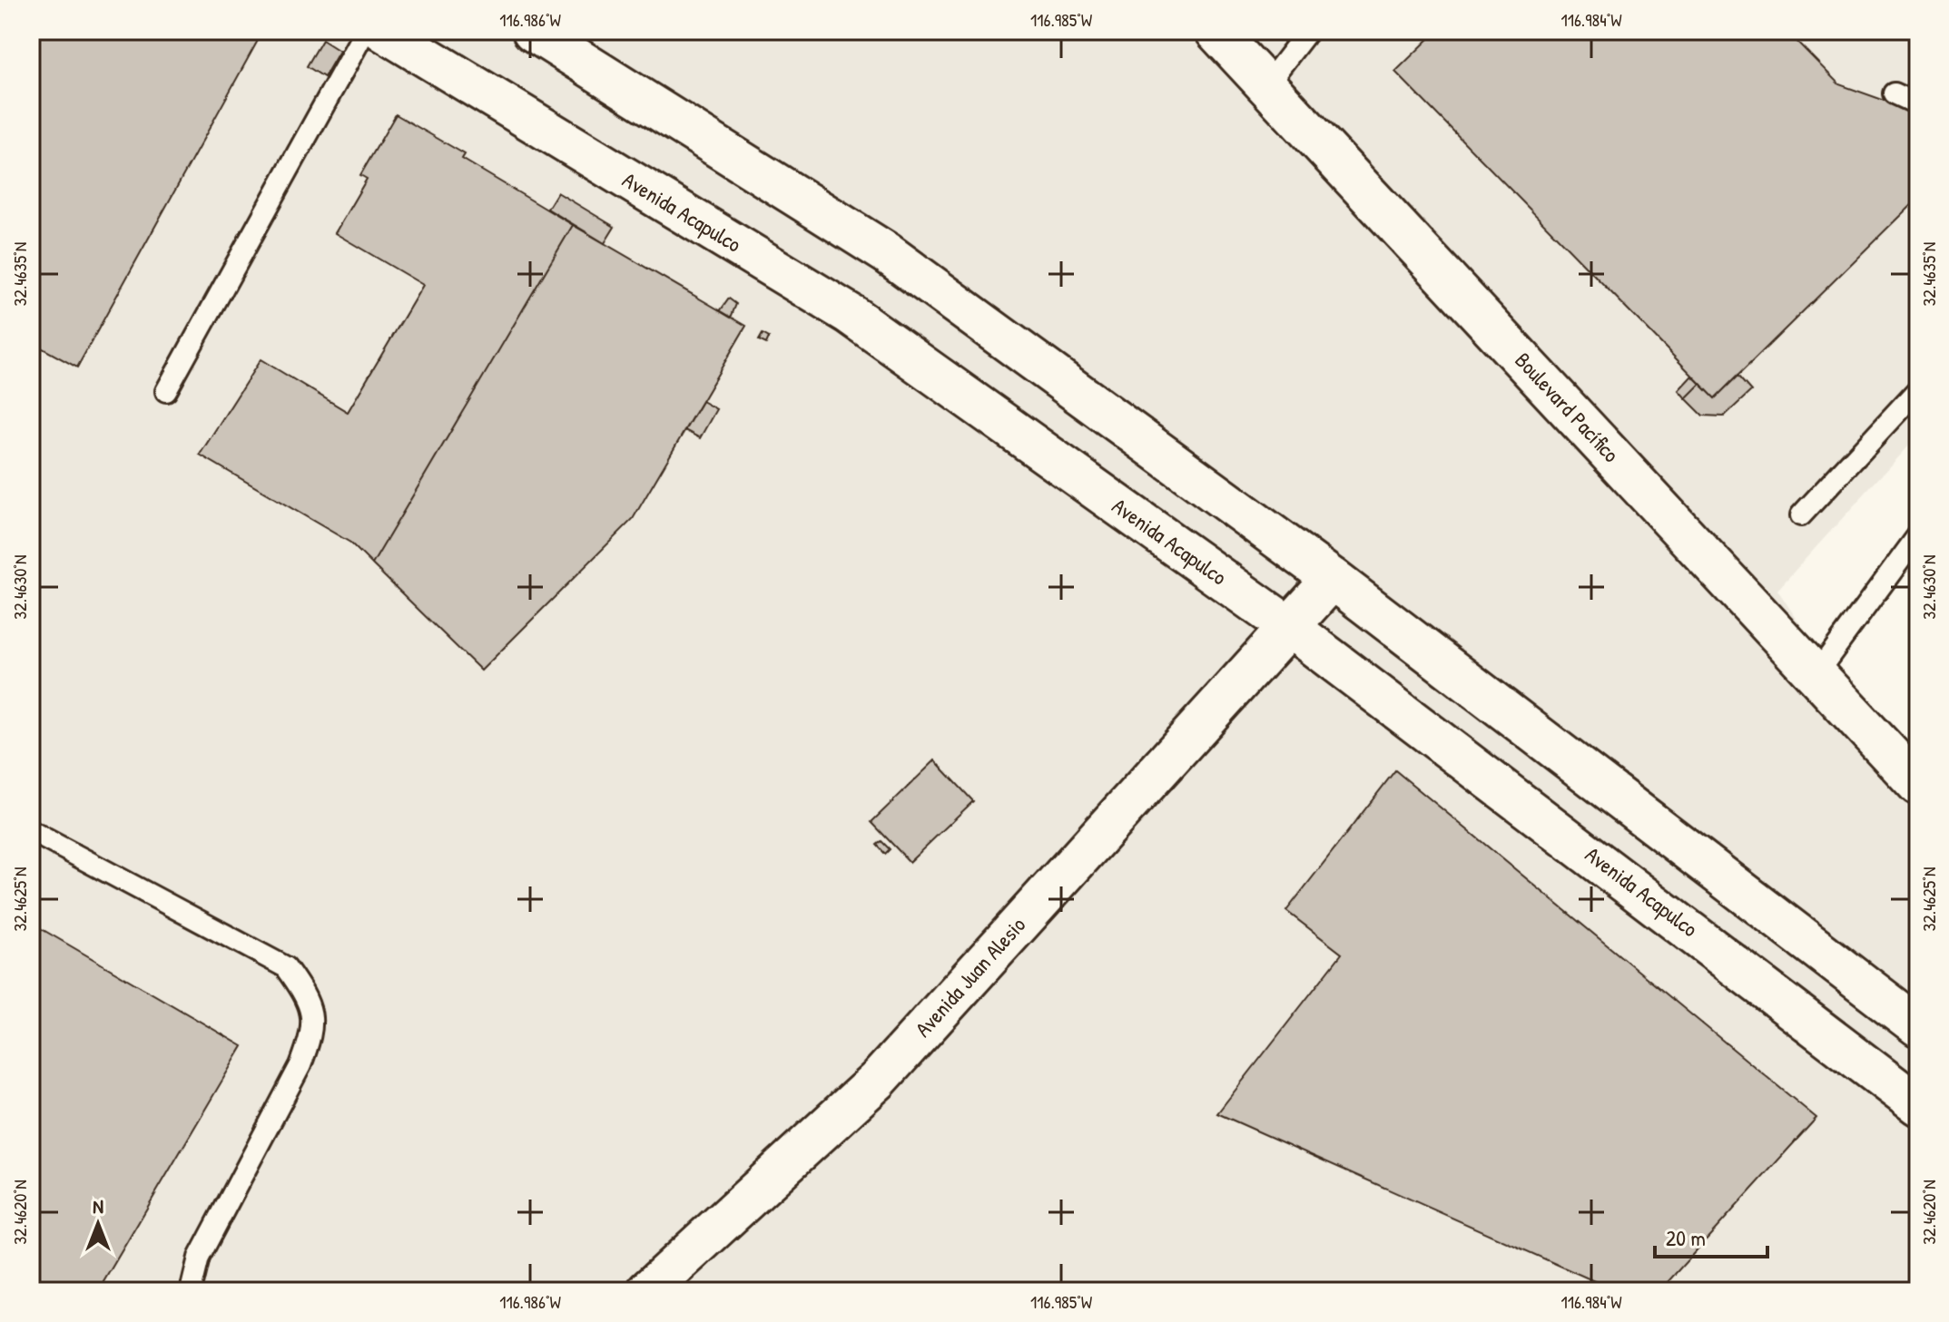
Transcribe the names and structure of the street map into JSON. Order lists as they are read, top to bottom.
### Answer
{
  "streets": {
    "main road": ["Avenida Acapulco", "Boulevard Pacífico", "Avenida Juan Alesio"]
  },
  "crossings": [
    ["Avenida Acapulco", "Avenida Juan Alesio"]
  ],
  "scale_bar": "20 m",
  "north": "top",
  "coordinates": [
    "116.986°W",
    "116.985°W",
    "116.984°W",
    "32.4635°N",
    "32.4630°N",
    "32.4625°N",
    "32.4620°N"
  ]
}
